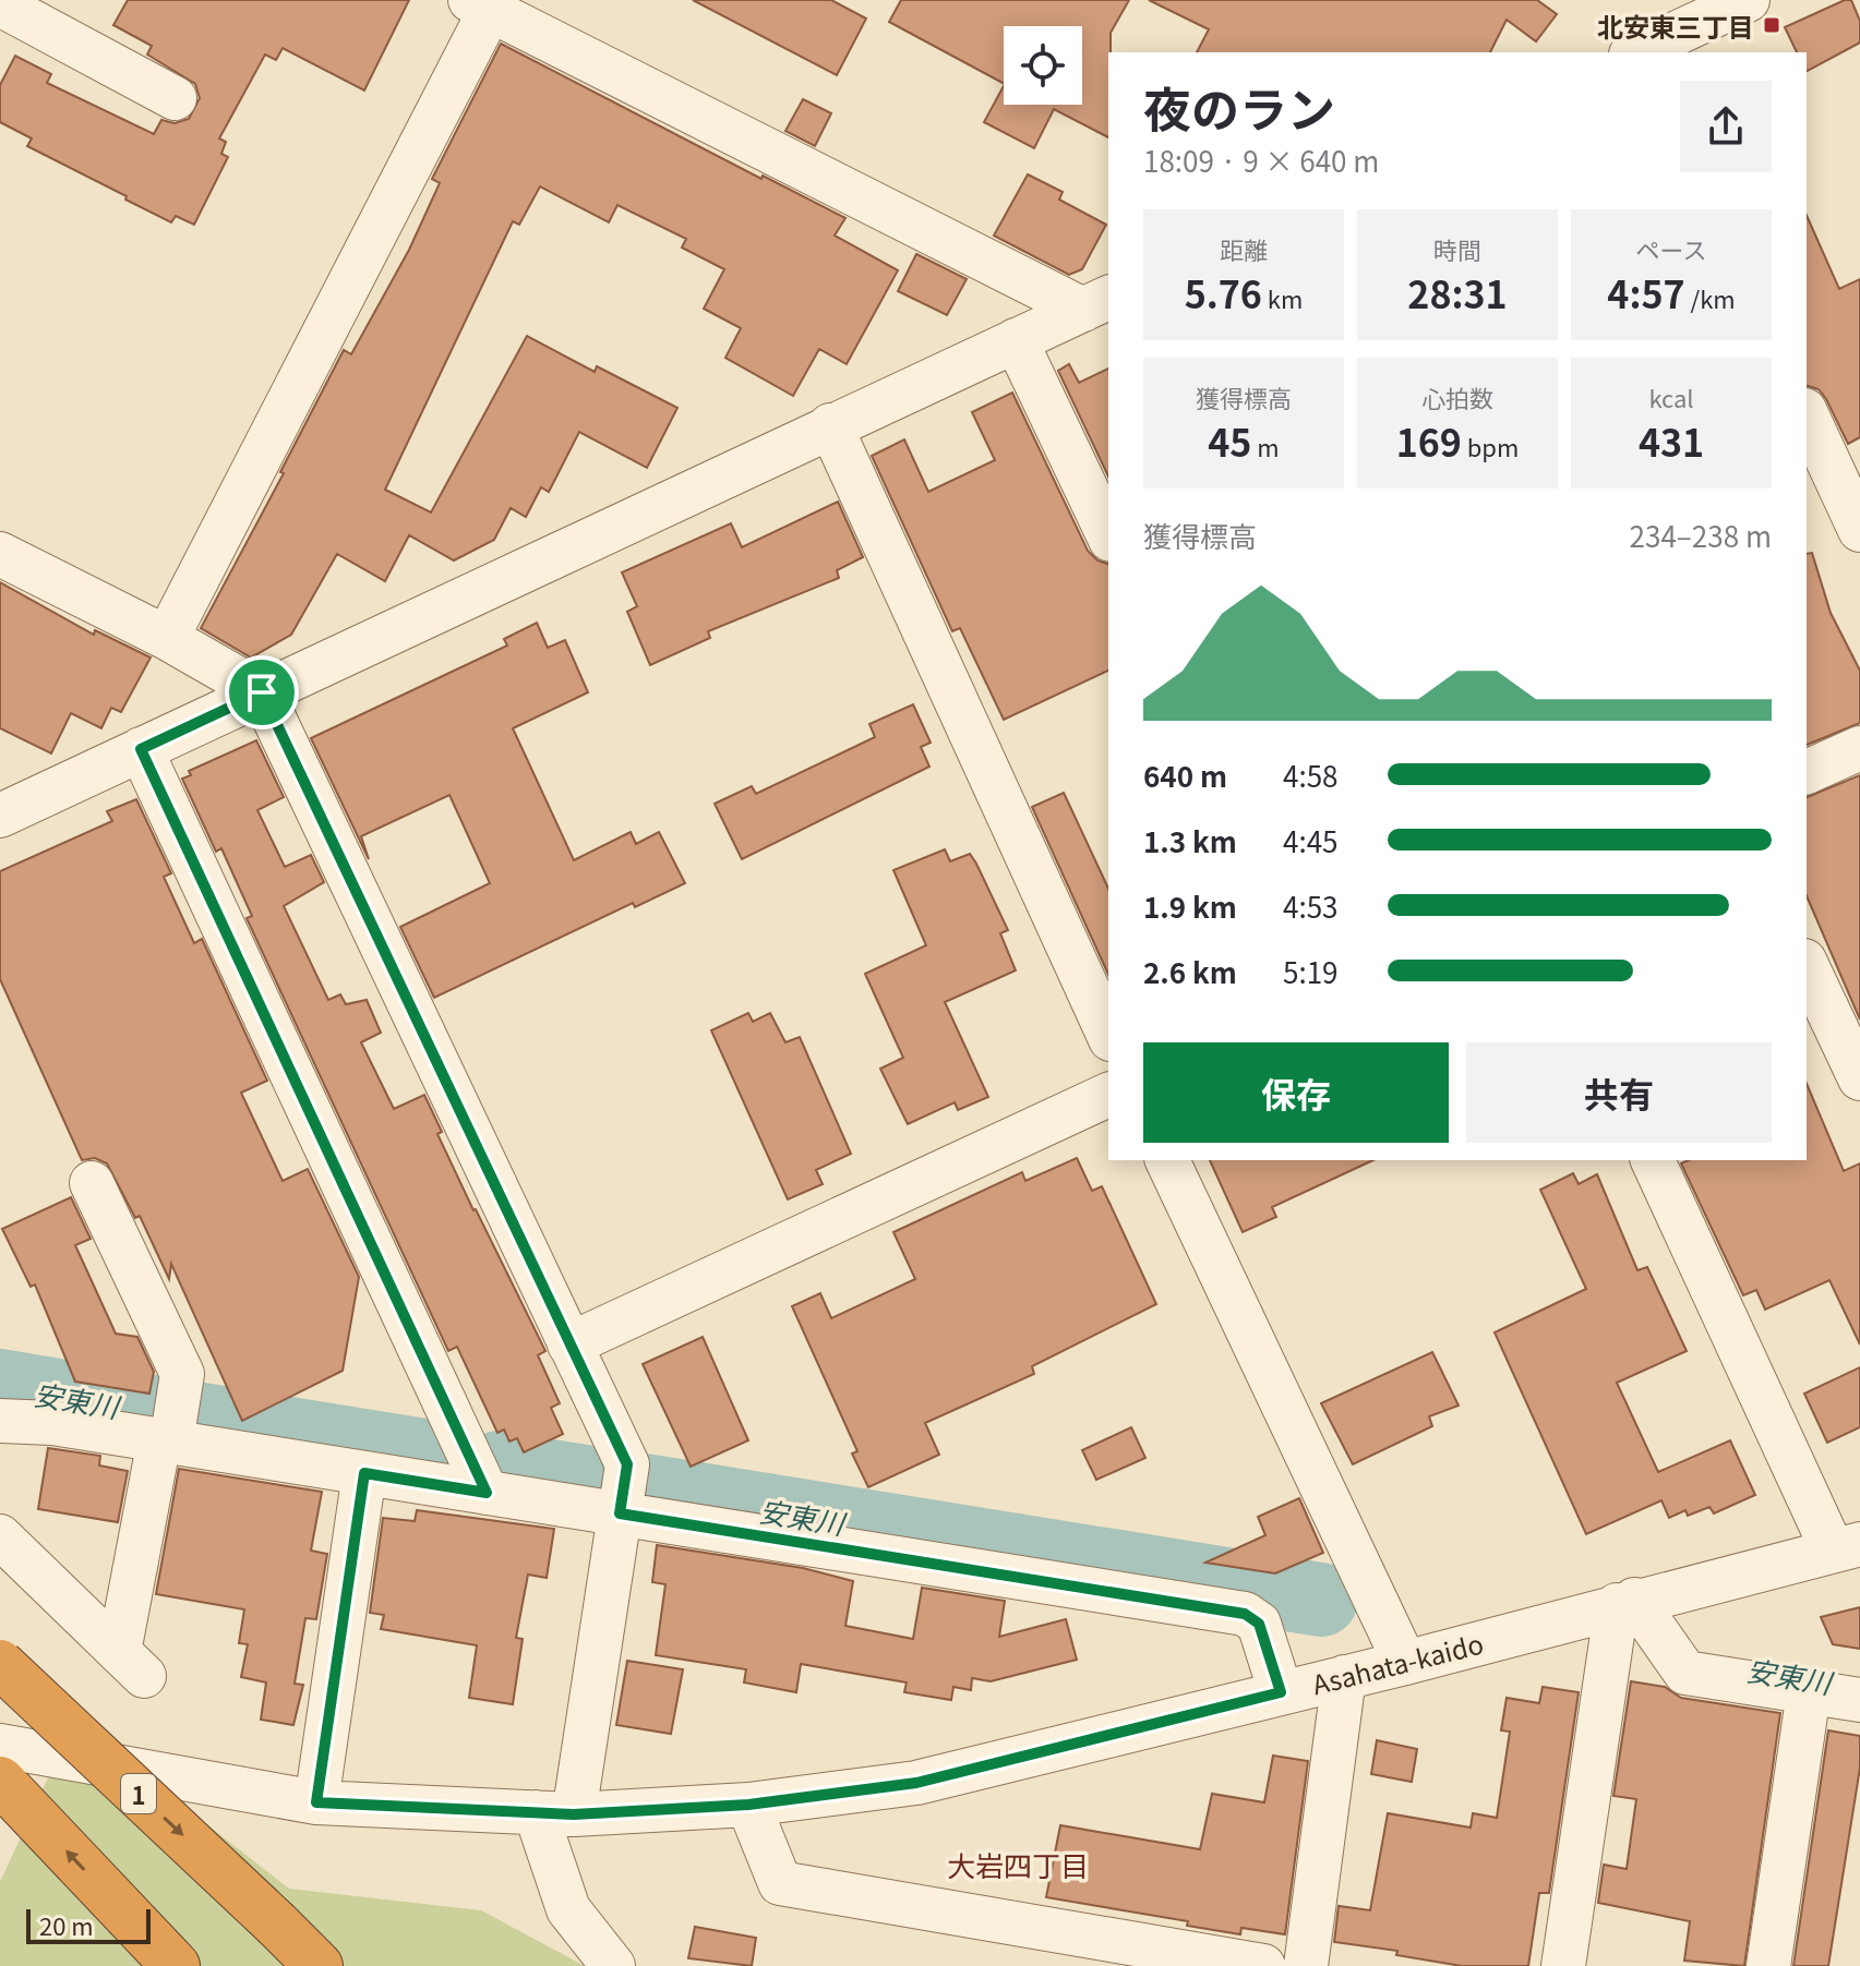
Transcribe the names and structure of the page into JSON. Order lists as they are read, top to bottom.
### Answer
{
  "streets": {
    "highway": ["1"],
    "street": ["Asahata-kaido"]
  },
  "districts": ["大岩四丁目"],
  "water": ["安東川"],
  "places": {
    "transit": ["北安東三丁目"]
  },
  "scale_bar": "20 m",
  "page": {
    "heading": ["夜のラン", "18:09 · 9 × 640 m"],
    "stats": [
      ["距離", "5.76 km"],
      ["時間", "28:31"],
      ["ペース", "4:57 /km"],
      ["獲得標高", "45 m"],
      ["心拍数", "169 bpm"],
      ["kcal", "431"]
    ],
    "chart": ["獲得標高", "234–238 m"],
    "list": [
      {
        "name": "640 m",
        "note": "4:58"
      },
      {
        "name": "1.3 km",
        "note": "4:45"
      },
      {
        "name": "1.9 km",
        "note": "4:53"
      },
      {
        "name": "2.6 km",
        "note": "5:19"
      }
    ],
    "buttons": ["保存", "共有"],
    "scale": "20 m"
  }
}
